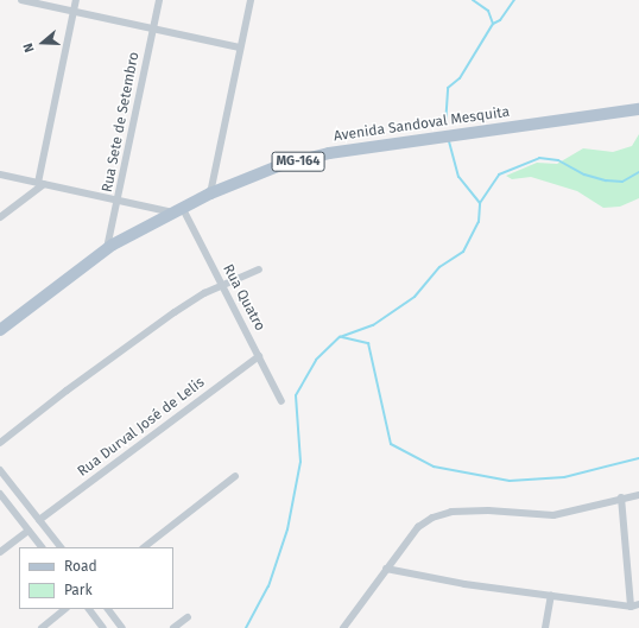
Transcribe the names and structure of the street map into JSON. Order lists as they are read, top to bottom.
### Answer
{
  "streets": {
    "main road": ["Avenida Sandoval Mesquita", "MG-164"],
    "street": ["Rua Sete de Setembro", "Rua Quatro", "Rua Durval José de Lelis"]
  },
  "crossings": [
    ["Rua Sete de Setembro", "Avenida Sandoval Mesquita"],
    ["Avenida Sandoval Mesquita", "Rua Quatro"],
    ["Rua Quatro", "Rua Durval José de Lelis"]
  ],
  "legend": ["Road", "Park"],
  "north": "left"
}
